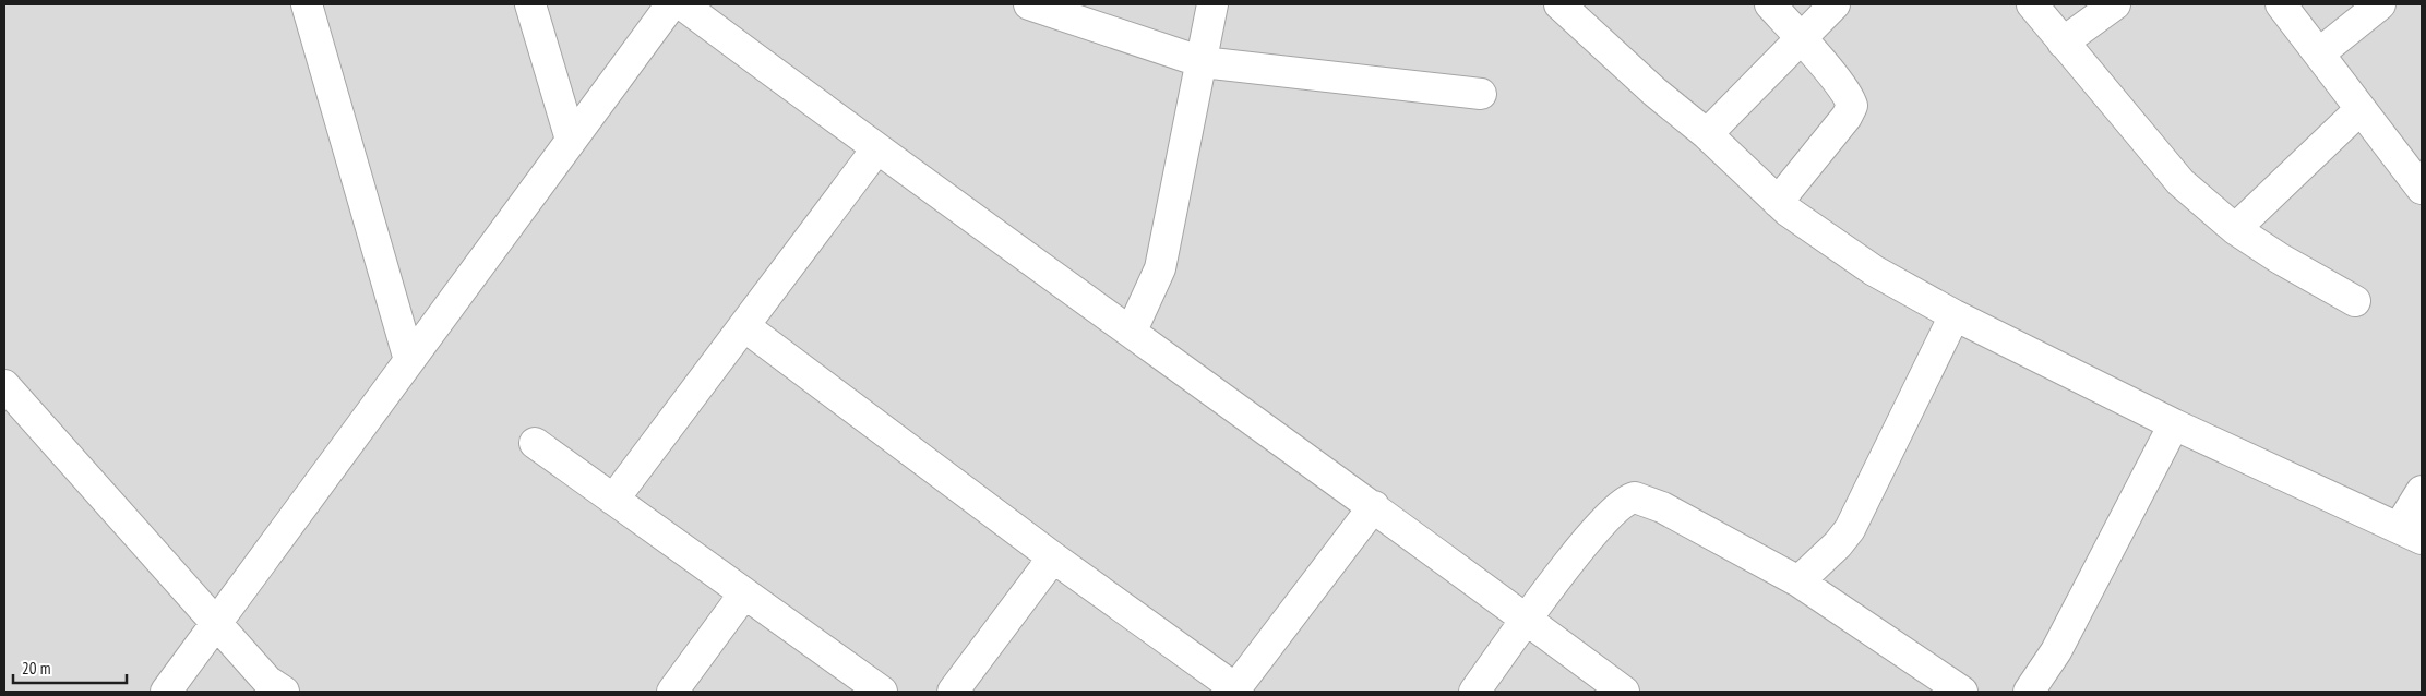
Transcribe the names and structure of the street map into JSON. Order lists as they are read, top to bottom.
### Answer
{
  "scale_bar": "20 m"
}
